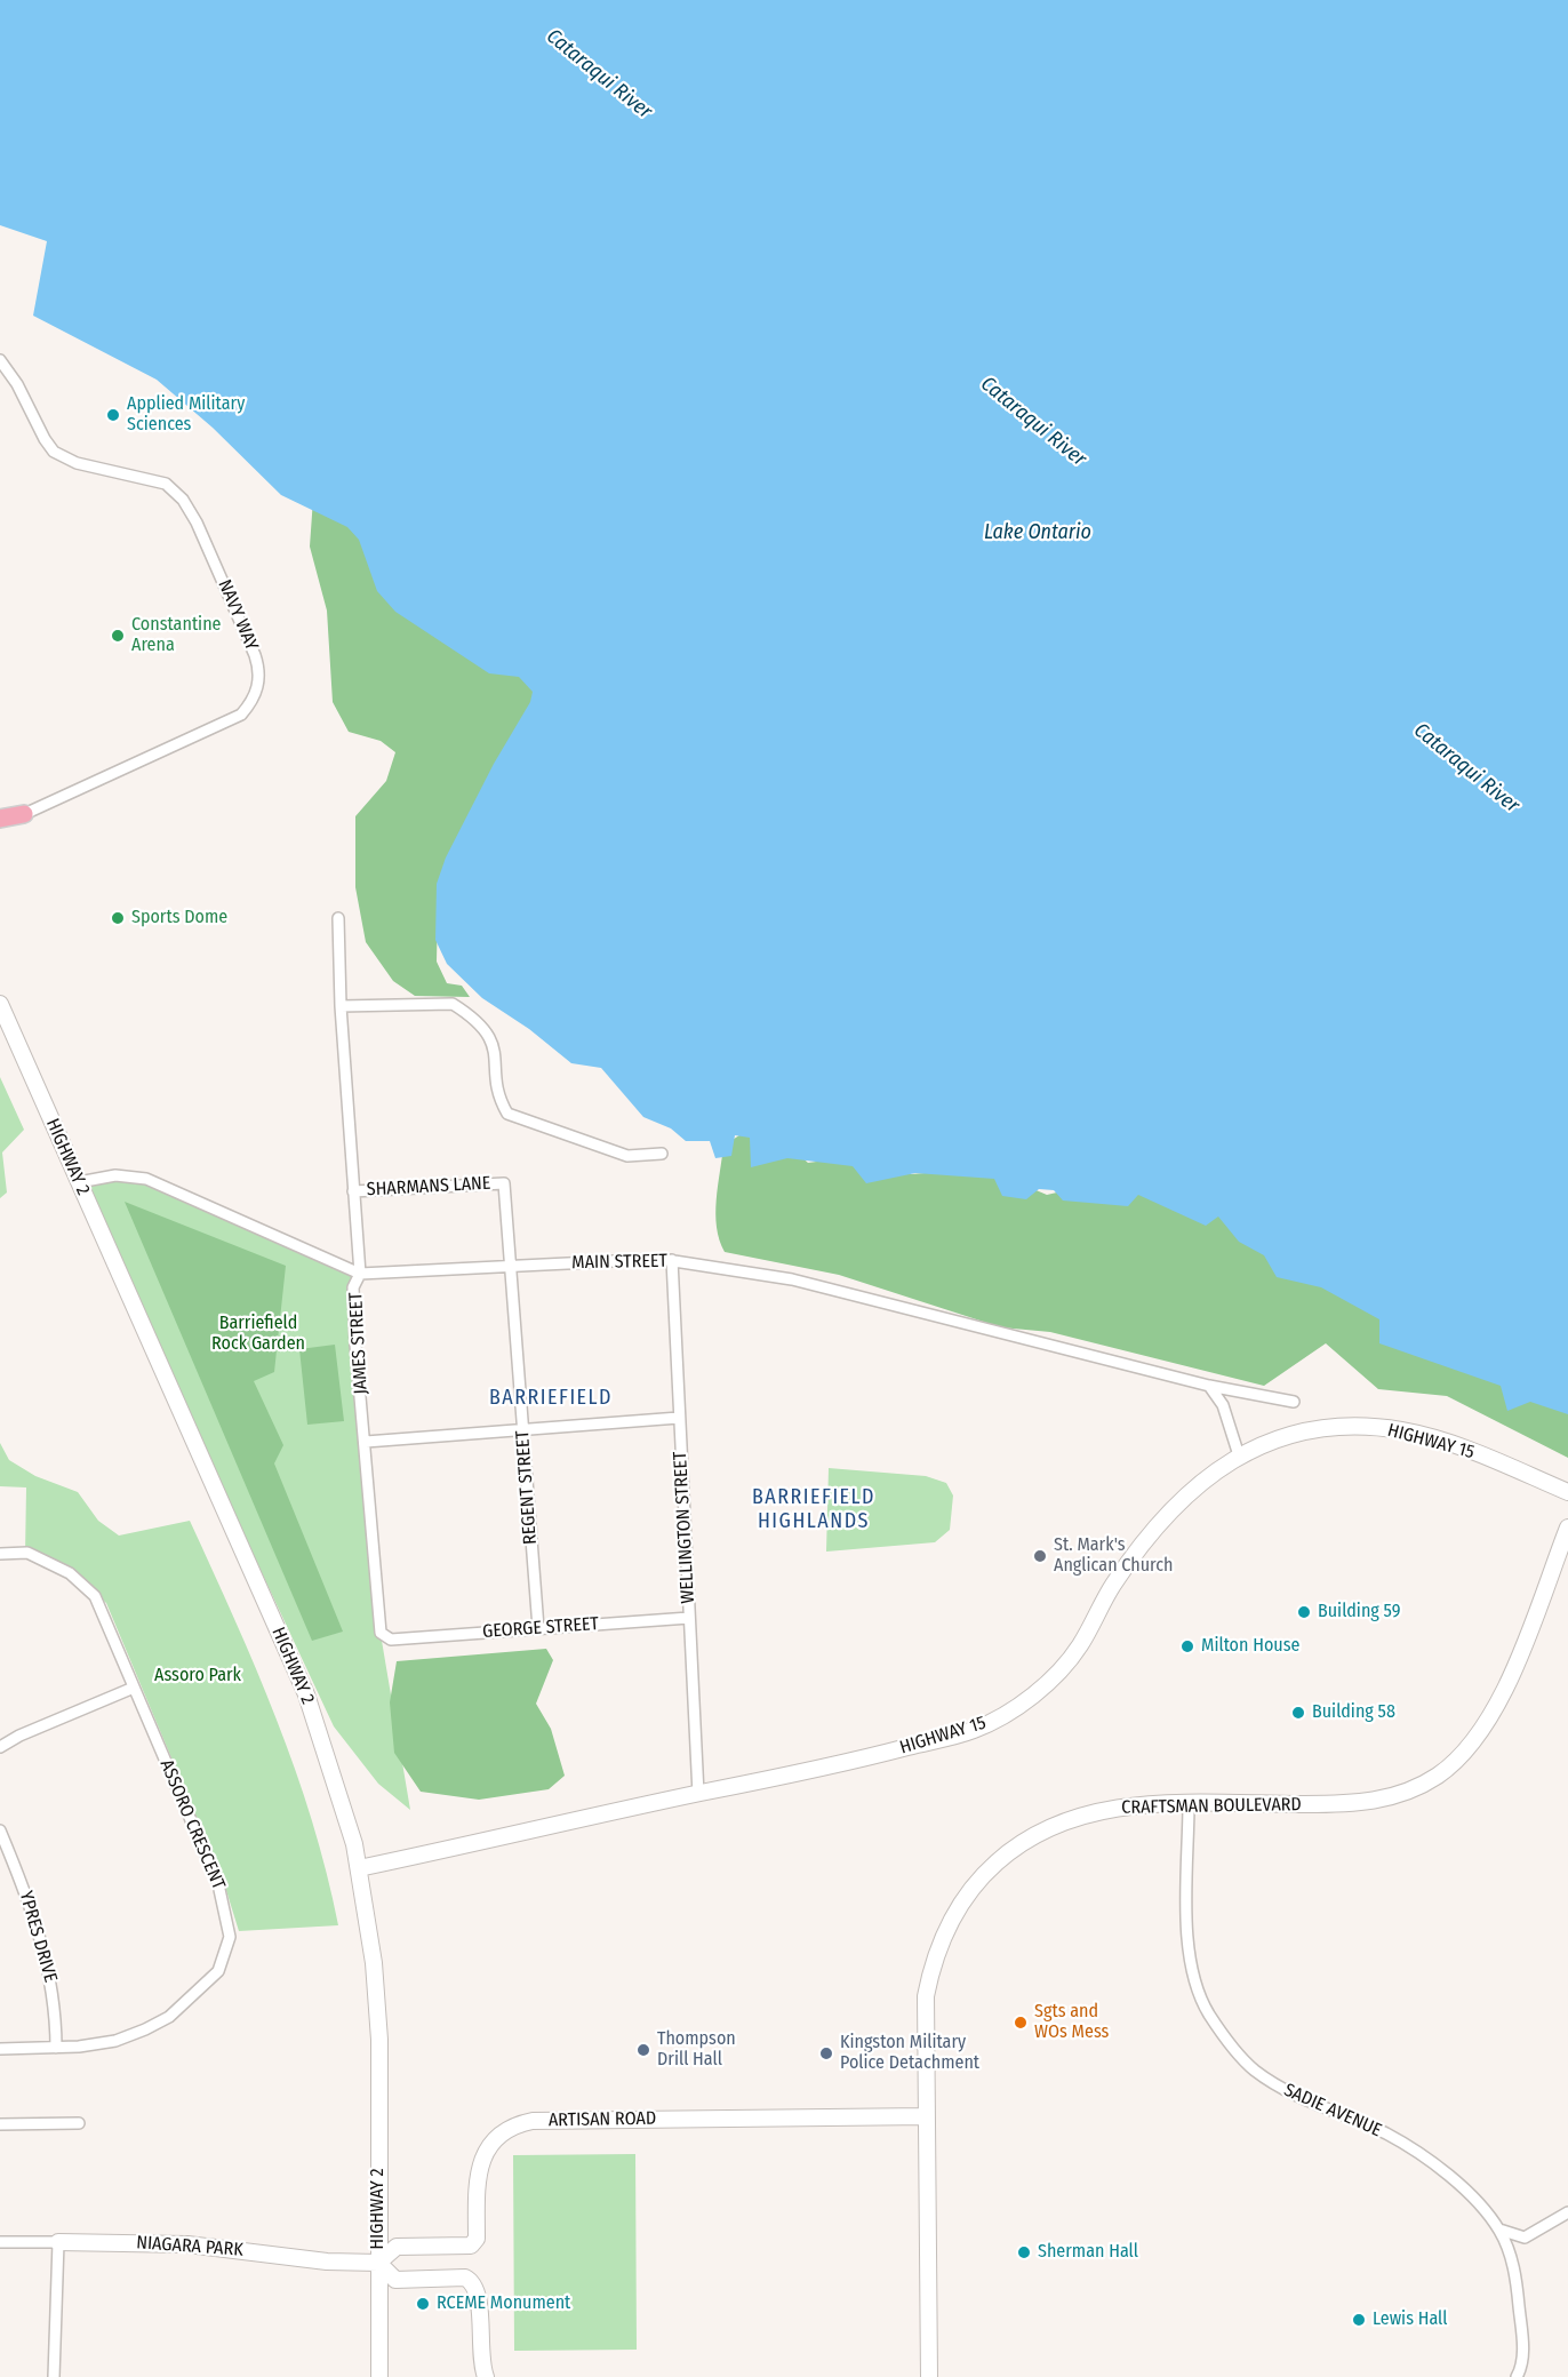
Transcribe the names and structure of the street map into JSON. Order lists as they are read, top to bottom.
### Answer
{
  "streets": {
    "main road": [
      "HIGHWAY 2",
      "HIGHWAY 15",
      "CRAFTSMAN BOULEVARD",
      "ARTISAN ROAD",
      "NIAGARA PARK"
    ],
    "street": [
      "NAVY WAY",
      "SHARMANS LANE",
      "MAIN STREET",
      "JAMES STREET",
      "REGENT STREET",
      "WELLINGTON STREET",
      "GEORGE STREET",
      "ASSORO CRESCENT",
      "YPRES DRIVE",
      "SADIE AVENUE"
    ]
  },
  "crossings": [
    ["HIGHWAY 2", "MAIN STREET"],
    ["HIGHWAY 2", "HIGHWAY 15"],
    ["HIGHWAY 2", "ARTISAN ROAD"],
    ["HIGHWAY 2", "NIAGARA PARK"],
    ["SHARMANS LANE", "JAMES STREET"],
    ["SHARMANS LANE", "REGENT STREET"],
    ["MAIN STREET", "JAMES STREET"],
    ["MAIN STREET", "REGENT STREET"],
    ["MAIN STREET", "WELLINGTON STREET"],
    ["JAMES STREET", "GEORGE STREET"],
    ["HIGHWAY 15", "WELLINGTON STREET"],
    ["REGENT STREET", "GEORGE STREET"],
    ["WELLINGTON STREET", "GEORGE STREET"],
    ["CRAFTSMAN BOULEVARD", "SADIE AVENUE"],
    ["CRAFTSMAN BOULEVARD", "ARTISAN ROAD"],
    ["ASSORO CRESCENT", "YPRES DRIVE"],
    ["ARTISAN ROAD", "NIAGARA PARK"]
  ],
  "districts": ["BARRIEFIELD", "BARRIEFIELD HIGHLANDS"],
  "water": ["Cataraqui River", "Lake Ontario"],
  "parks": ["Barriefield Rock Garden", "Assoro Park"],
  "places": [
    "Applied Military Sciences",
    "Constantine Arena",
    "Sports Dome",
    "St. Mark's Anglican Church",
    "Building 59",
    "Milton House",
    "Building 58",
    "Sgts and WOs Mess",
    "Thompson Drill Hall",
    "Kingston Military Police Detachment",
    "Sherman Hall",
    "RCEME Monument",
    "Lewis Hall"
  ]
}
